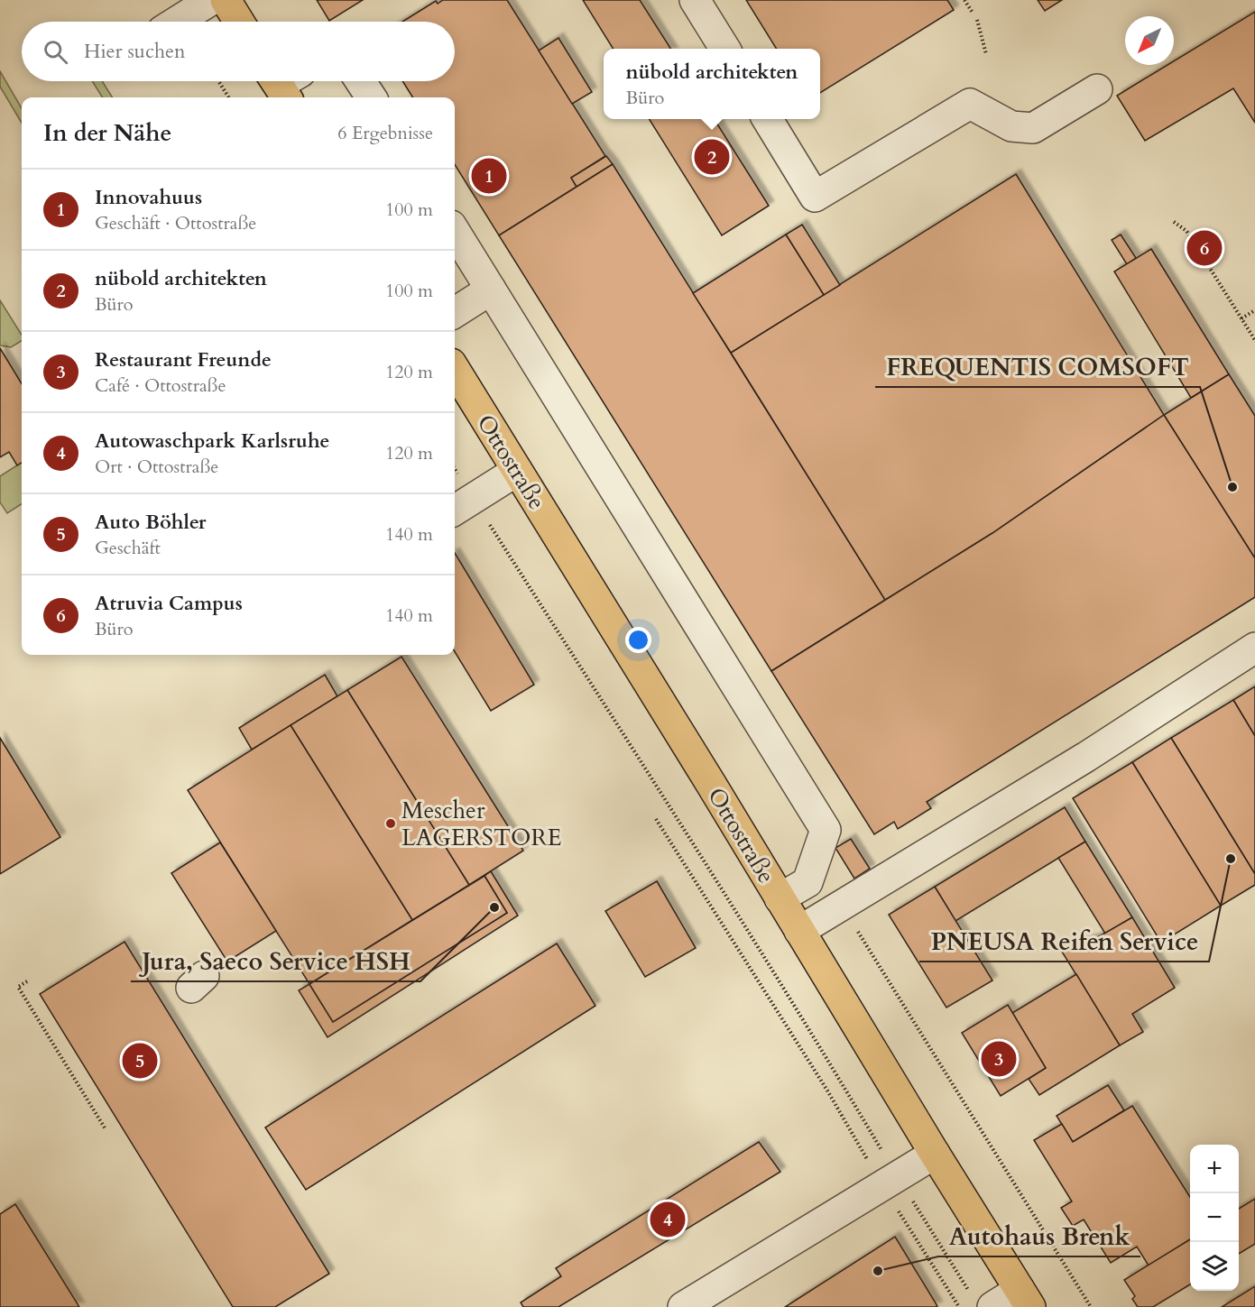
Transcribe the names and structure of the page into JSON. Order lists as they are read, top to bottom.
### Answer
{
  "streets": {
    "main road": ["Ottostraße"]
  },
  "places": [
    "FREQUENTIS COMSOFT",
    "Mescher LAGERSTORE",
    "PNEUSA Reifen Service",
    "Jura, Saeco Service HSH",
    "Autohaus Brenk"
  ],
  "north": "bottom left",
  "page": {
    "search": "Hier suchen",
    "popup": ["nübold architekten", "Büro"],
    "heading": ["In der Nähe", "6 Ergebnisse"],
    "pins": [
      "2",
      "1",
      "6",
      "3",
      "5",
      "4"
    ],
    "list": [
      {
        "mark": "1",
        "name": "Innovahuus",
        "note": "Geschäft · Ottostraße",
        "value": "100 m"
      },
      {
        "mark": "2",
        "name": "nübold architekten",
        "note": "Büro",
        "value": "100 m"
      },
      {
        "mark": "3",
        "name": "Restaurant Freunde",
        "note": "Café · Ottostraße",
        "value": "120 m"
      },
      {
        "mark": "4",
        "name": "Autowaschpark Karlsruhe",
        "note": "Ort · Ottostraße",
        "value": "120 m"
      },
      {
        "mark": "5",
        "name": "Auto Böhler",
        "note": "Geschäft",
        "value": "140 m"
      },
      {
        "mark": "6",
        "name": "Atruvia Campus",
        "note": "Büro",
        "value": "140 m"
      }
    ],
    "map_buttons": ["+", "−"]
  }
}
